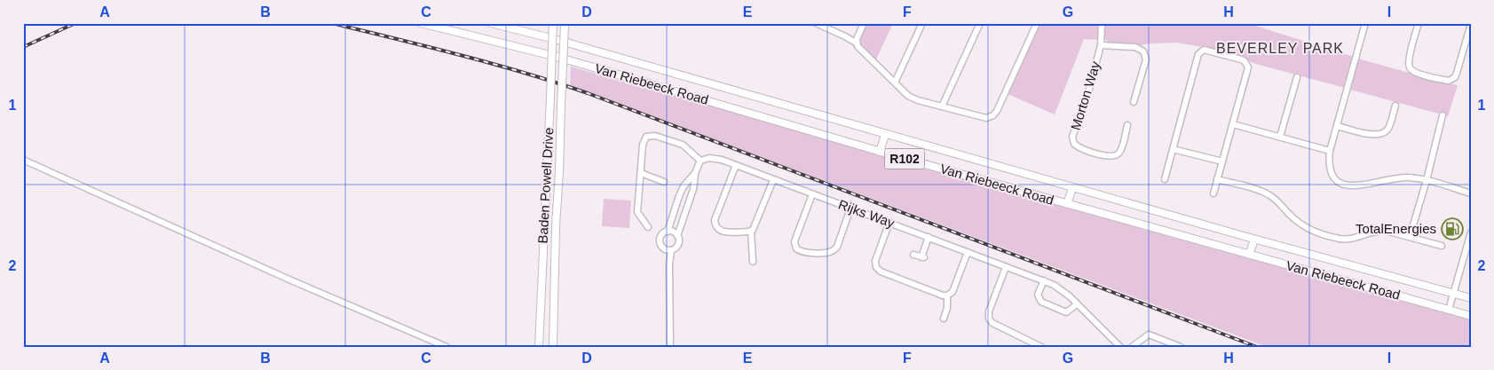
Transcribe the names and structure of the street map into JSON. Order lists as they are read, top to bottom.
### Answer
{
  "streets": {
    "main road": ["Van Riebeeck Road", "R102", "Baden Powell Drive"],
    "street": ["Morton Way", "Rijks Way"]
  },
  "districts": ["BEVERLEY PARK"],
  "places": {
    "fuel station": ["TotalEnergies"]
  },
  "grid": {
    "columns": [
      "A",
      "B",
      "C",
      "D",
      "E",
      "F",
      "G",
      "H",
      "I"
    ],
    "rows": ["1", "2"]
  }
}
